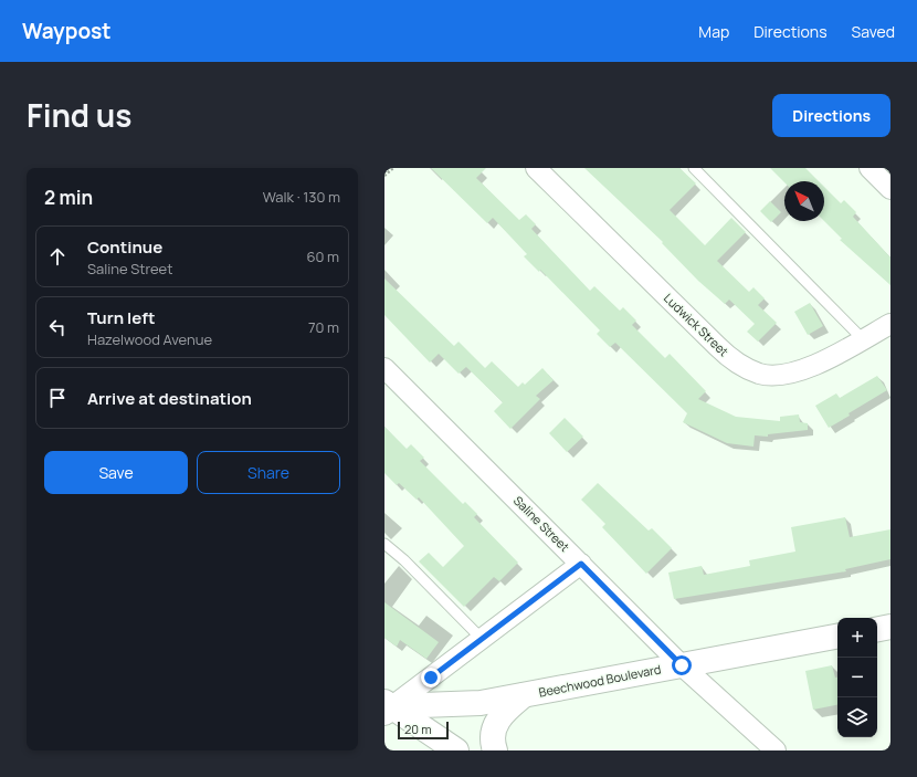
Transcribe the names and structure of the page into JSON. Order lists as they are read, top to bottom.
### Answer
{
  "streets": {
    "street": ["Ludwick Street", "Saline Street", "Beechwood Boulevard"]
  },
  "crossings": [
    ["Saline Street", "Beechwood Boulevard"]
  ],
  "scale_bar": "20 m",
  "north": "top left",
  "page": {
    "header": "Waypost",
    "nav": ["Map", "Directions", "Saved"],
    "title": "Find us",
    "buttons": [
      "Directions",
      ["Save", "Share"]
    ],
    "heading": ["2 min", "Walk · 130 m"],
    "list": [
      ["Continue", "Saline Street", "60 m"],
      ["Turn left", "Hazelwood Avenue", "70 m"],
      "Arrive at destination"
    ],
    "map_buttons": ["+", "−"],
    "scale": "20 m"
  }
}
